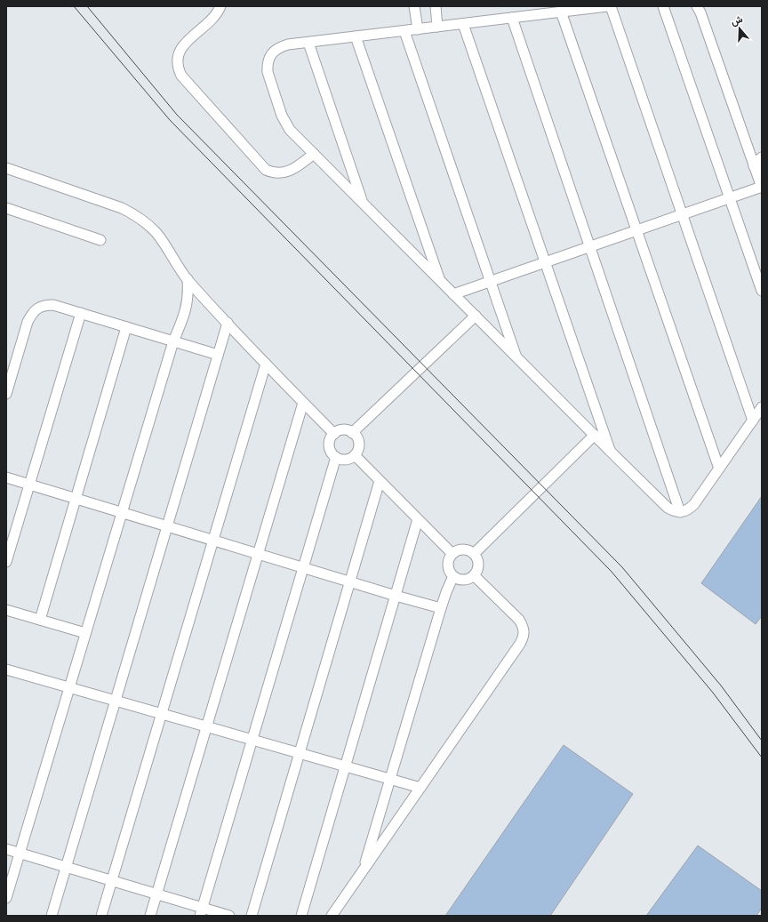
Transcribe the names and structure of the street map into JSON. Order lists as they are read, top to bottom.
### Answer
{
  "north": "top"
}
